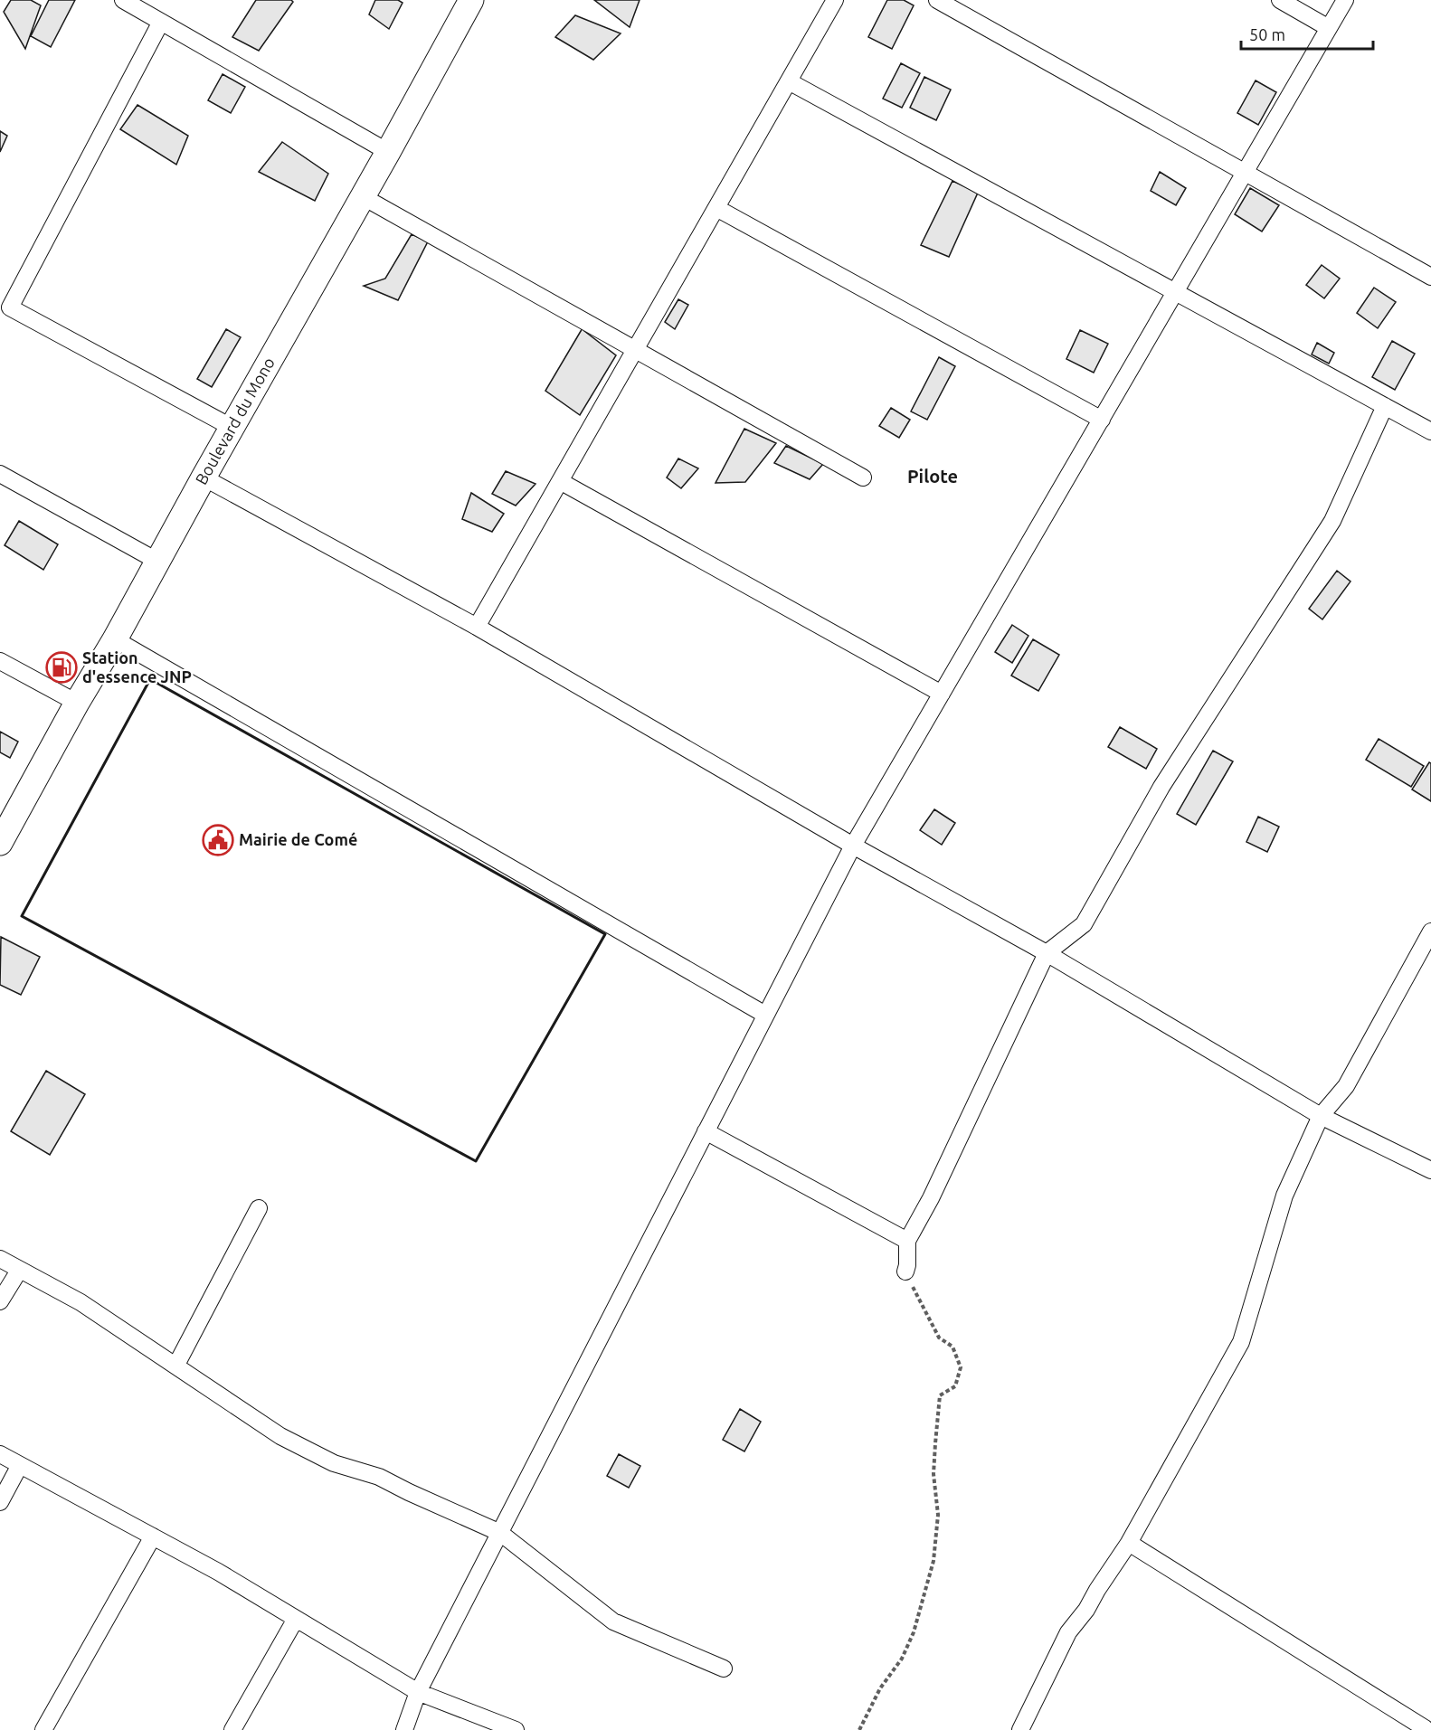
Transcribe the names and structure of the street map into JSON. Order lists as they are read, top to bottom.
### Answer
{
  "streets": {
    "main road": ["Boulevard du Mono"]
  },
  "districts": ["Pilote"],
  "places": {
    "fuel station": ["Station d'essence JNP"],
    "public building": ["Mairie de Comé"]
  },
  "scale_bar": "50 m"
}
